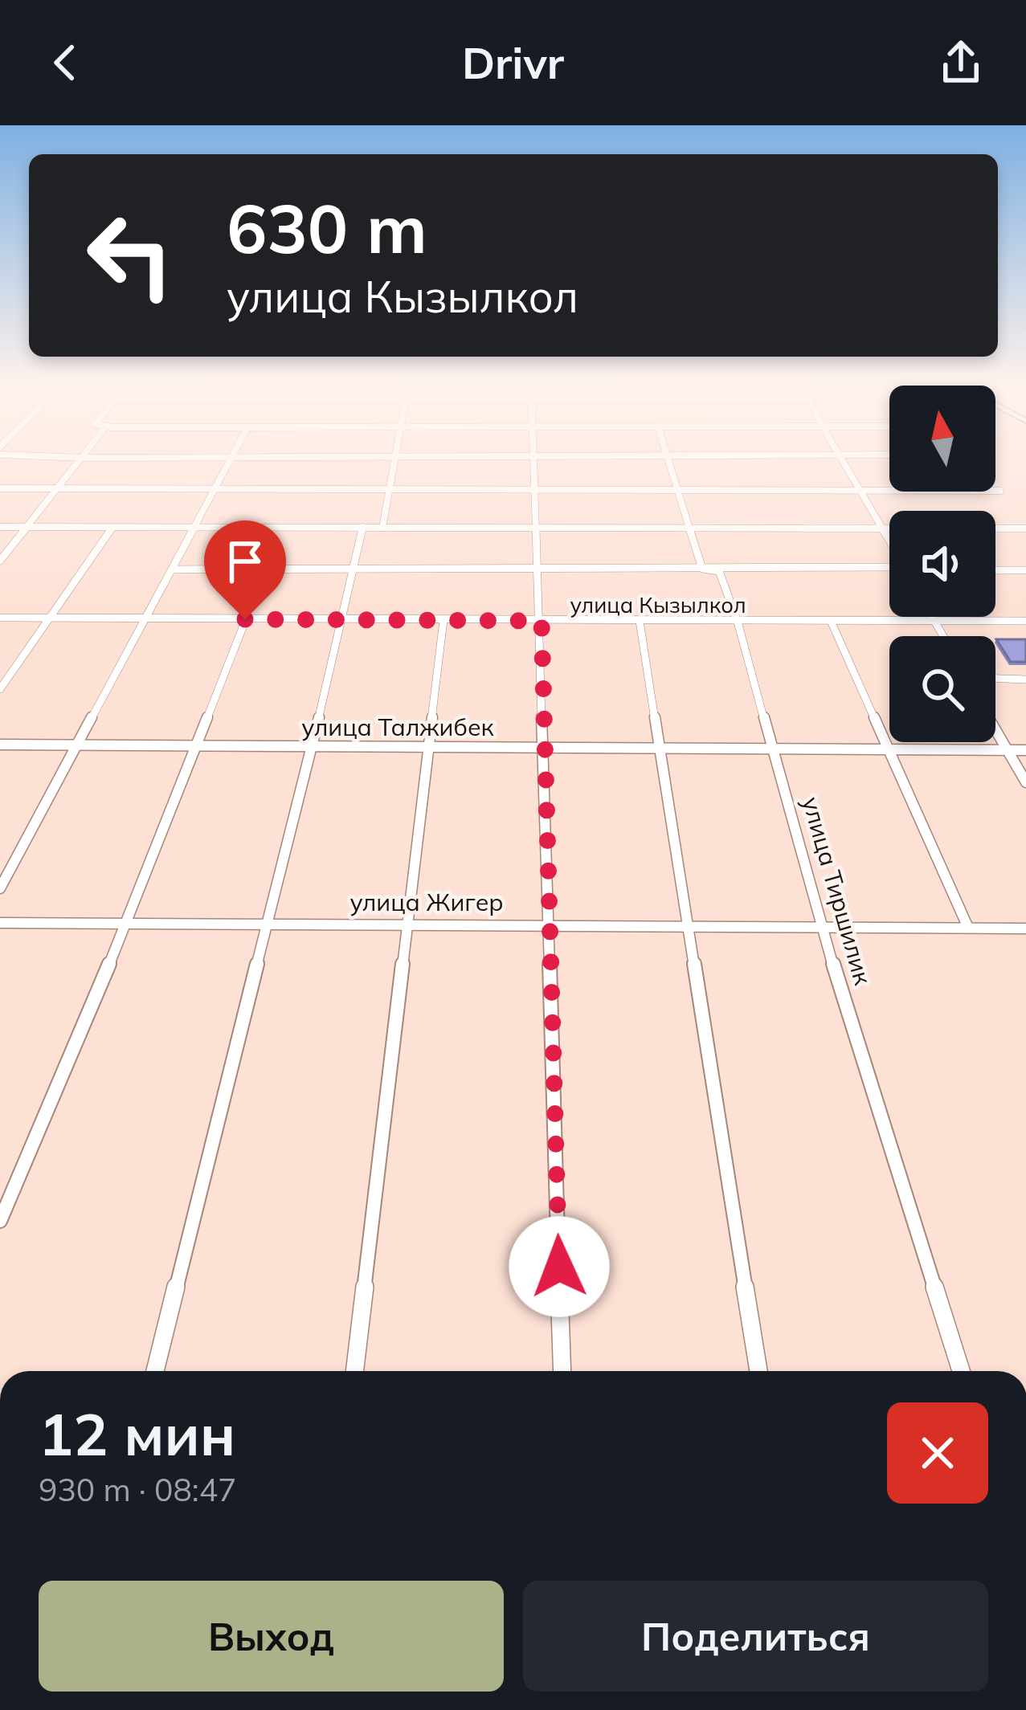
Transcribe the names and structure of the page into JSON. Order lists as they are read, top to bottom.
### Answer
{
  "streets": {
    "street": [
      "улица Кызылкол",
      "улица Талжибек",
      "улица Тиршилик",
      "улица Жигер"
    ]
  },
  "crossings": [
    ["улица Кызылкол", "улица Тиршилик"],
    ["улица Талжибек", "улица Тиршилик"],
    ["улица Тиршилик", "улица Жигер"]
  ],
  "north": "top",
  "page": {
    "header": "Drivr",
    "turn": ["630 m", "улица Кызылкол"],
    "heading": ["12 мин", "930 m · 08:47"],
    "buttons": ["Выход", "Поделиться"]
  }
}
